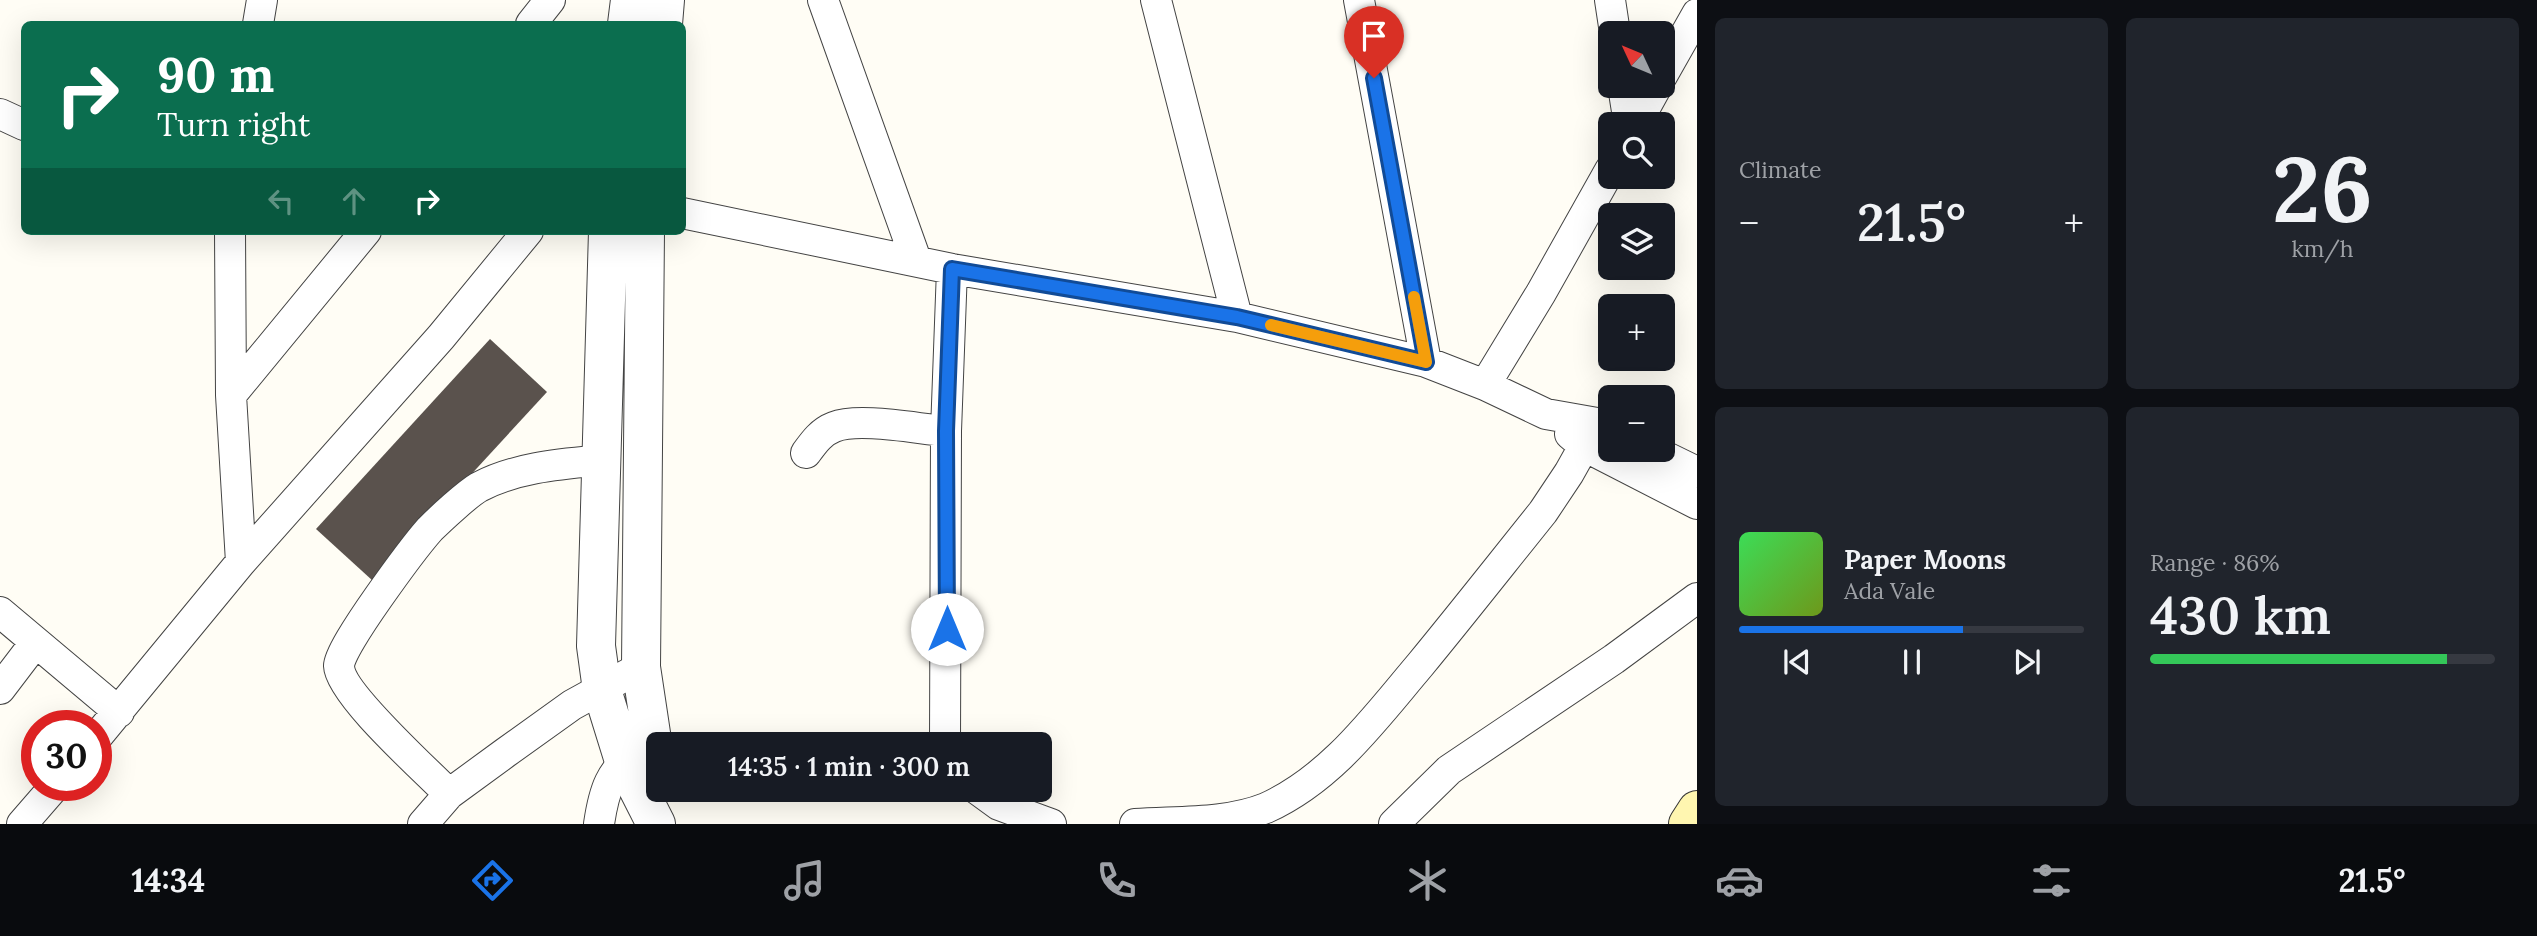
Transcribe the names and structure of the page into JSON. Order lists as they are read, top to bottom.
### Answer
{
  "north": "top left",
  "page": {
    "tile": [
      "Climate",
      ["26", "km/h"],
      ["Range · 86%", "430 km"]
    ],
    "map_buttons": ["+", "−"],
    "turn": ["90 m", "Turn right"],
    "heat": ["−", "21.5°", "+"],
    "song": ["Paper Moons", "Ada Vale"],
    "limit": "30",
    "trip": "14:35 · 1 min · 300 m",
    "tabs": ["14:34", "21.5°"]
  }
}
